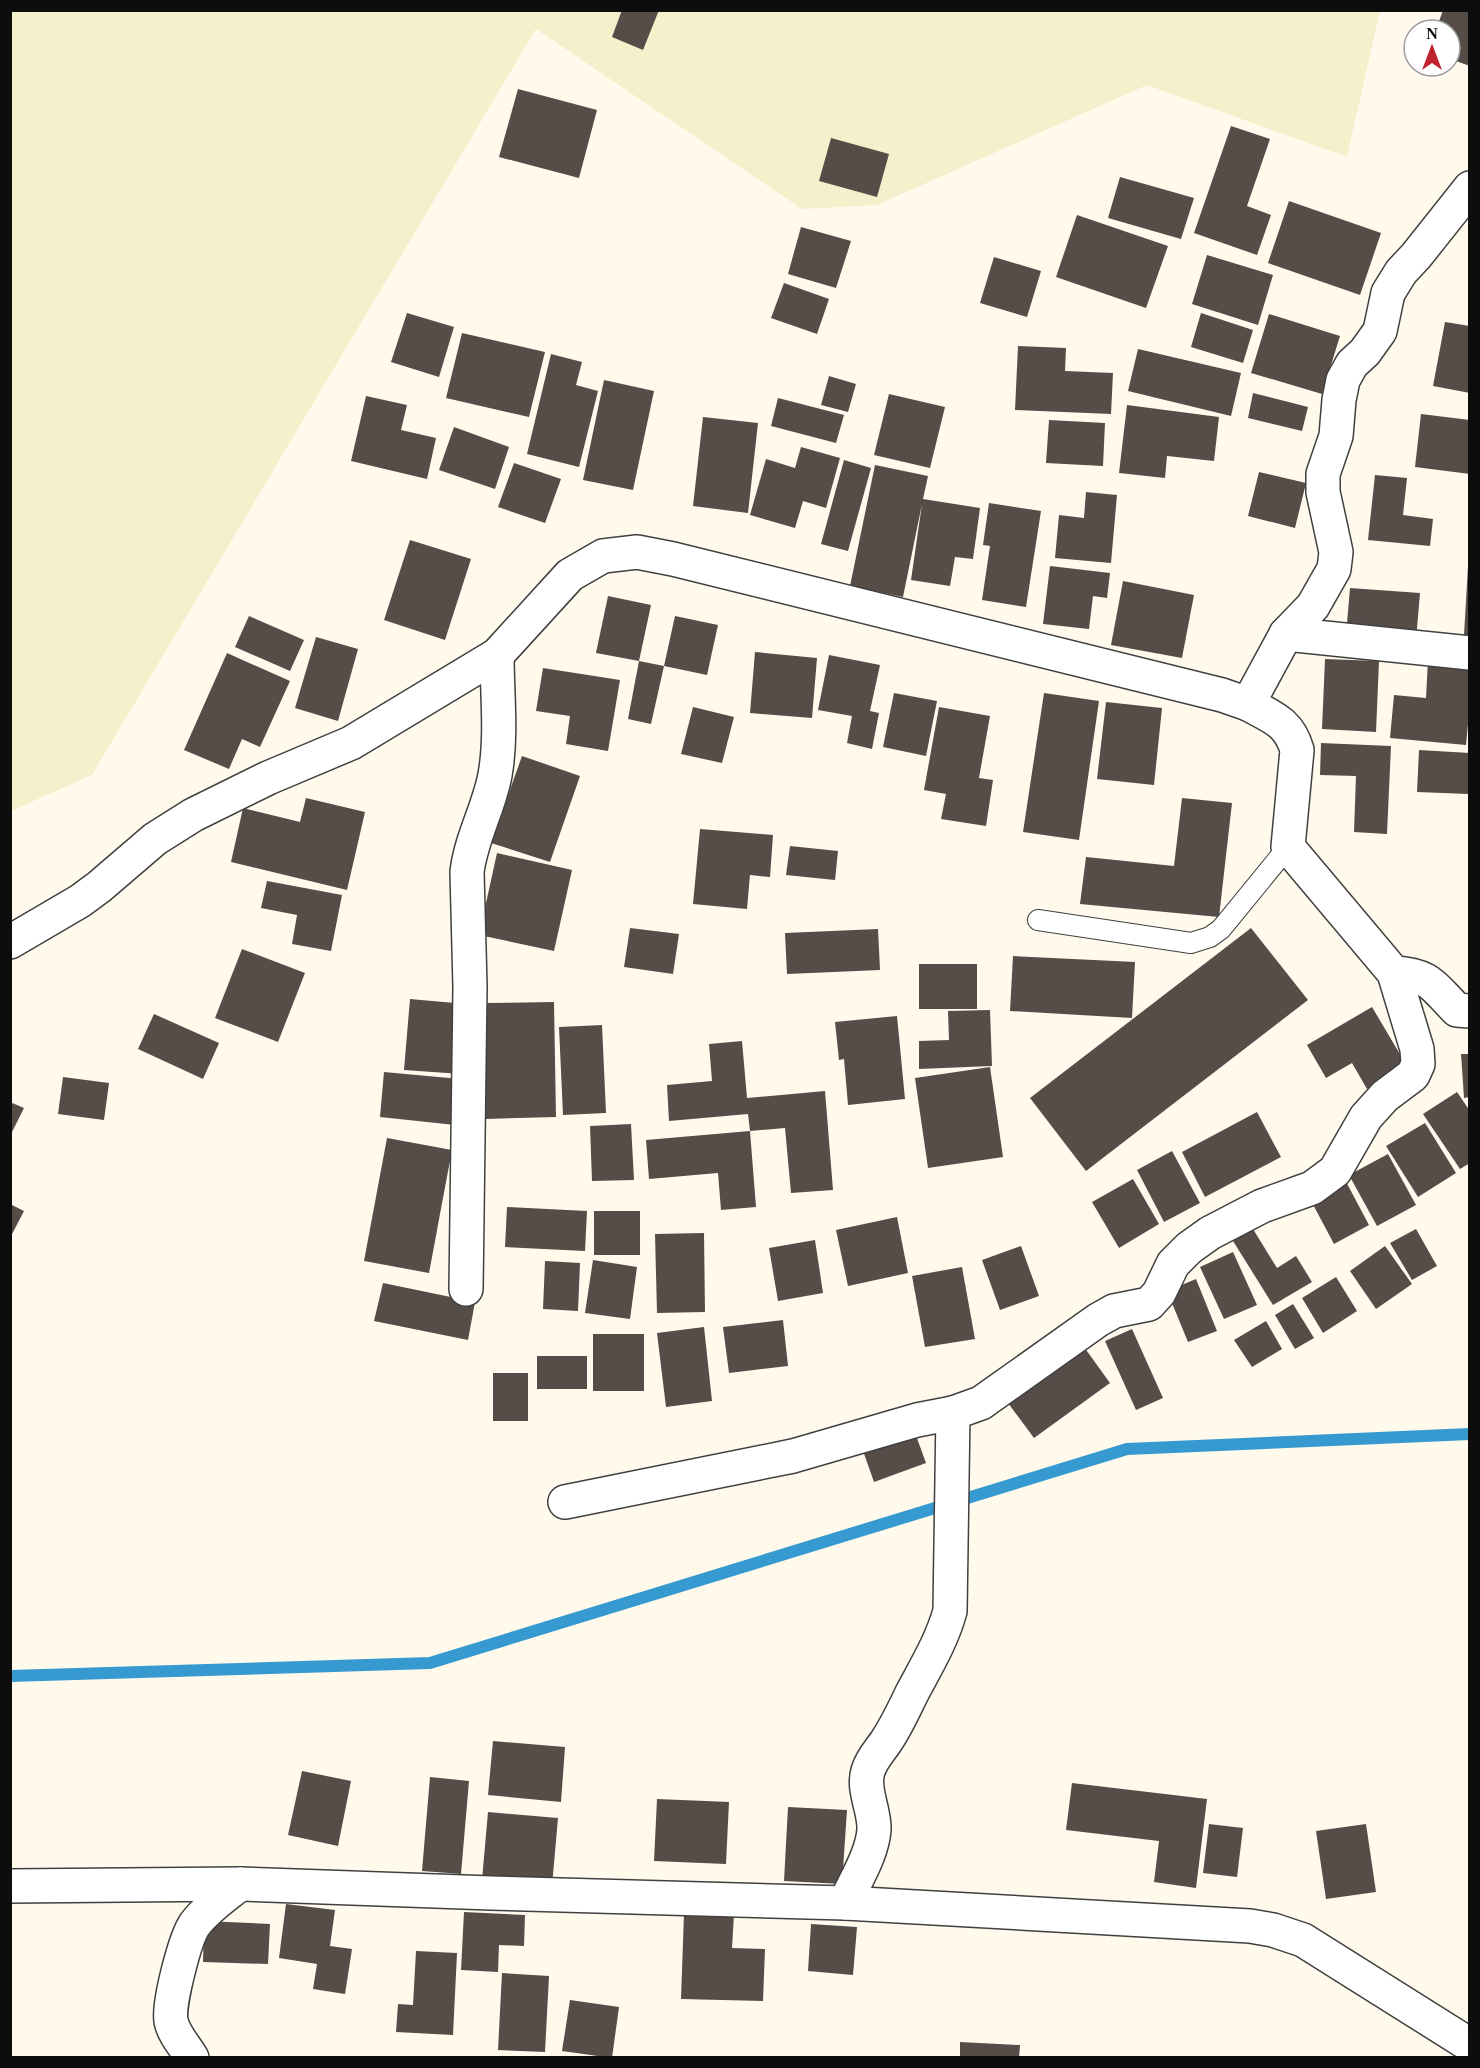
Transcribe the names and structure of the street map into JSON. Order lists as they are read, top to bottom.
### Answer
{
  "north": "top"
}
